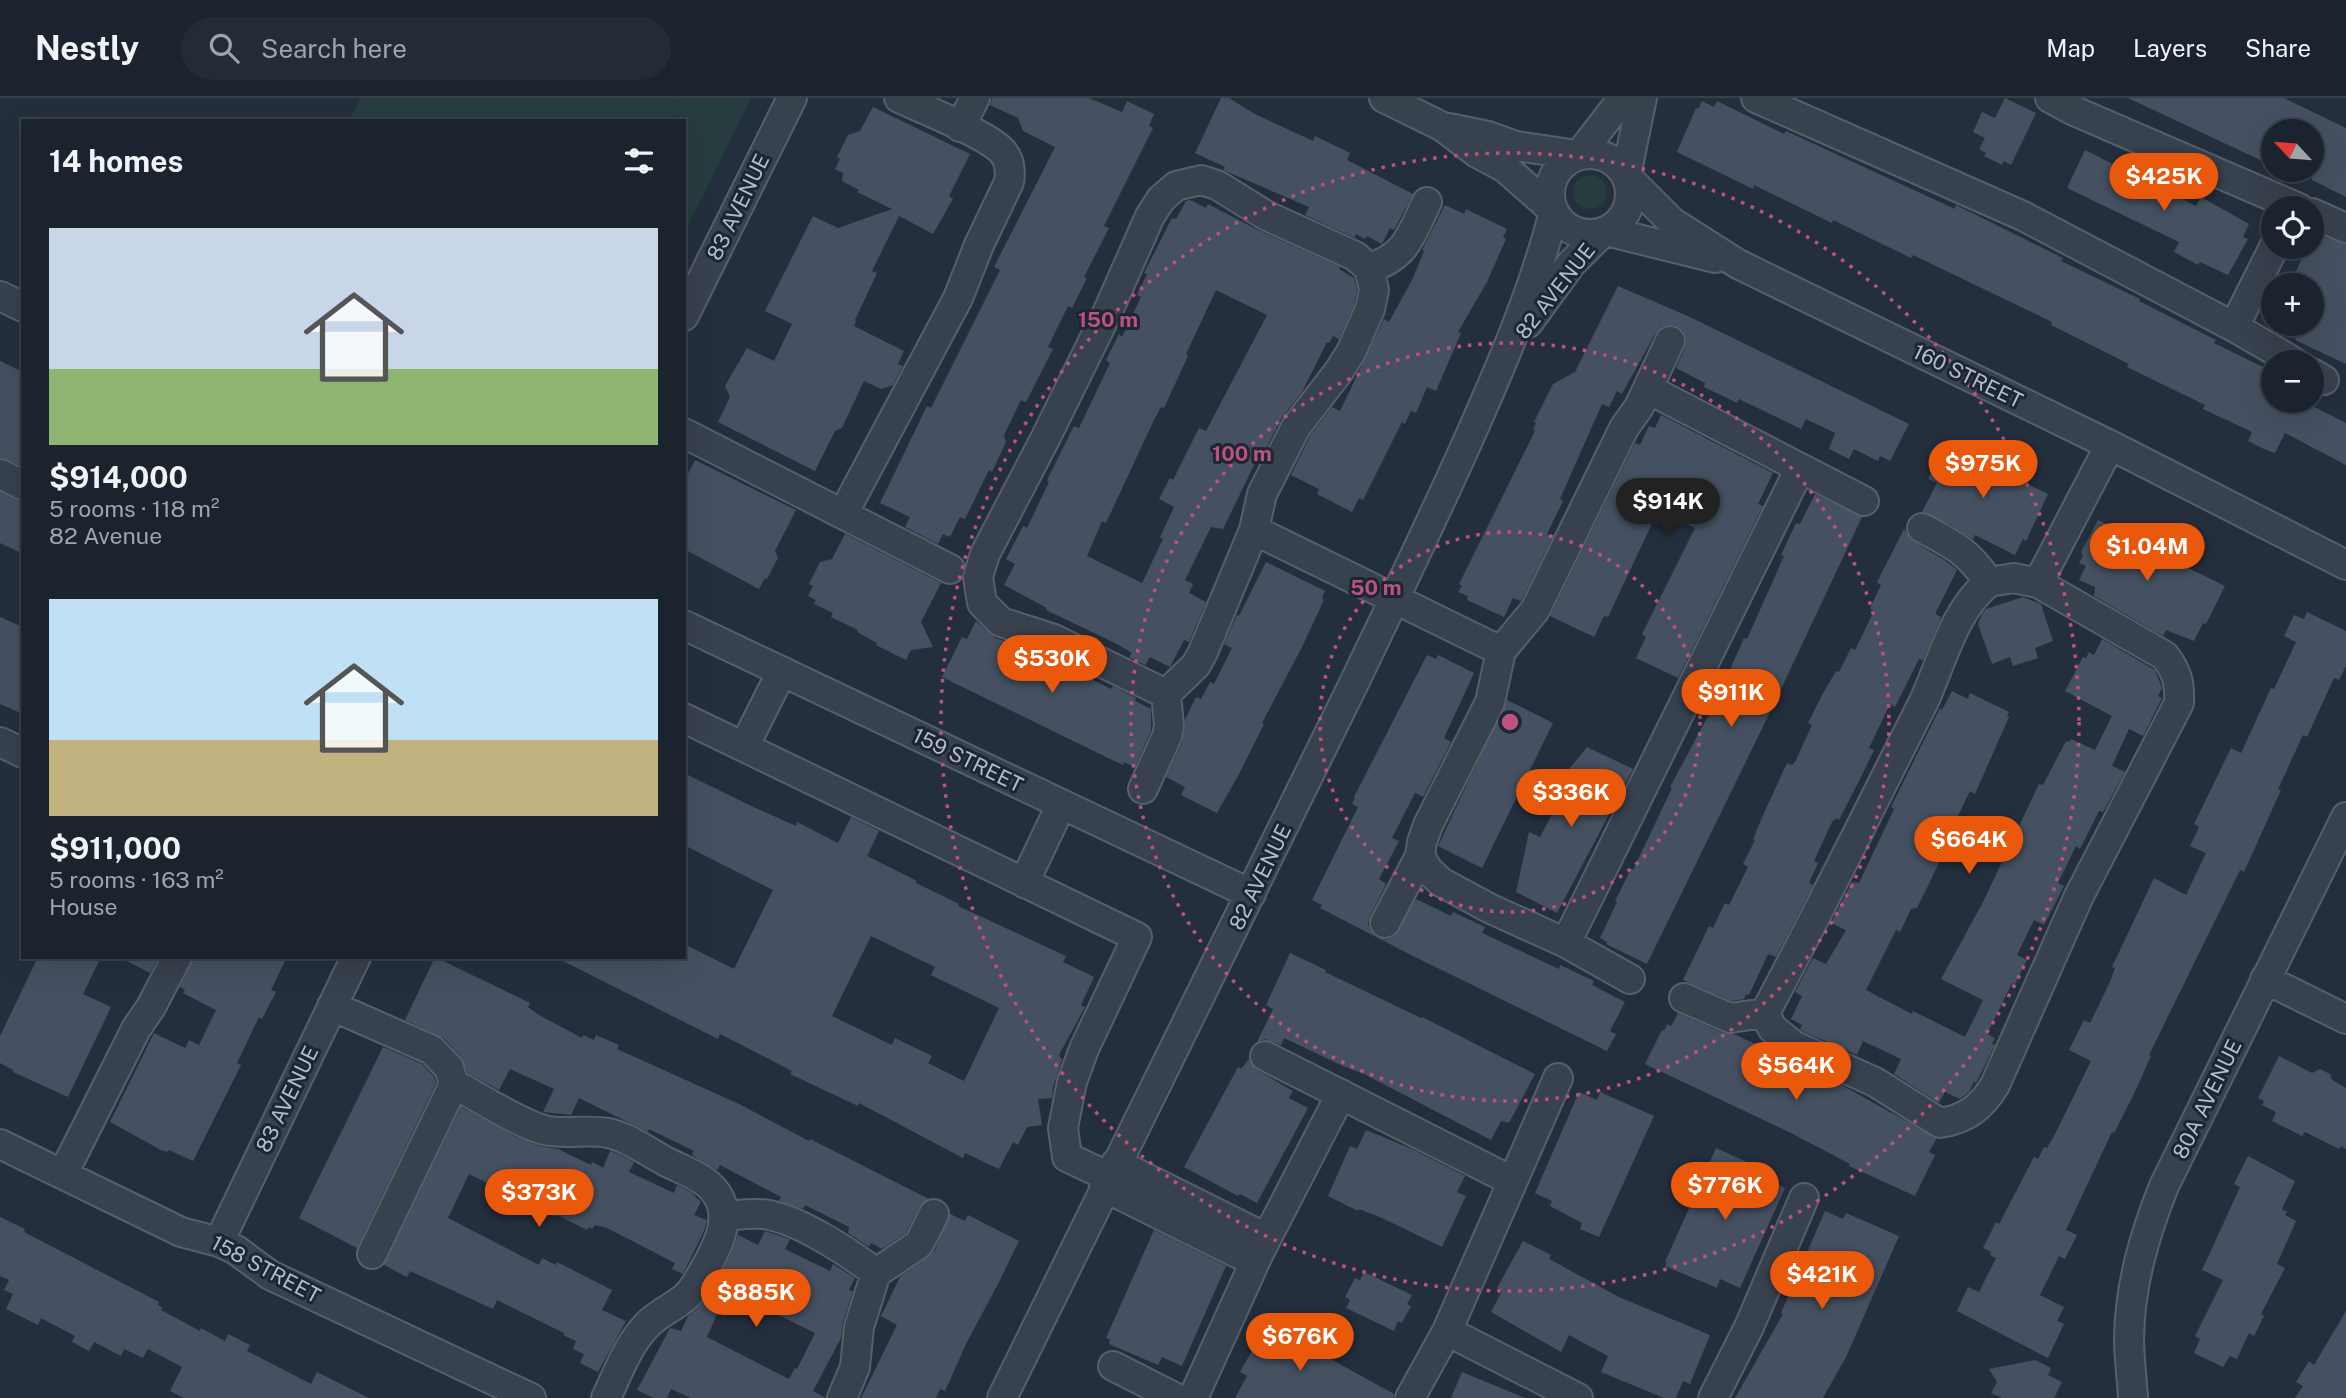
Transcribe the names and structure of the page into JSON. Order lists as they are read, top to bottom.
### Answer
{
  "streets": {
    "street": [
      "83 AVENUE",
      "82 AVENUE",
      "160 STREET",
      "159 STREET",
      "80A AVENUE",
      "158 STREET"
    ]
  },
  "crossings": [
    ["83 AVENUE", "158 STREET"],
    ["82 AVENUE", "160 STREET"],
    ["82 AVENUE", "159 STREET"]
  ],
  "north": "top left",
  "page": {
    "header": "Nestly",
    "search": "Search here",
    "nav": ["Map", "Layers", "Share"],
    "map_buttons": ["+", "−"],
    "heading": "14 homes",
    "price": [
      "$425K",
      "$975K",
      "$914K",
      "$1.04M",
      "$530K",
      "$911K",
      "$336K",
      "$664K",
      "$564K",
      "$776K",
      "$373K",
      "$421K",
      "$885K",
      "$676K"
    ],
    "list": [
      {
        "name": "$914,000",
        "note": "5 rooms · 118 m² · 82 Avenue"
      },
      {
        "name": "$911,000",
        "note": "5 rooms · 163 m² · House"
      }
    ]
  },
  "rings": ["150 m", "100 m", "50 m"]
}
